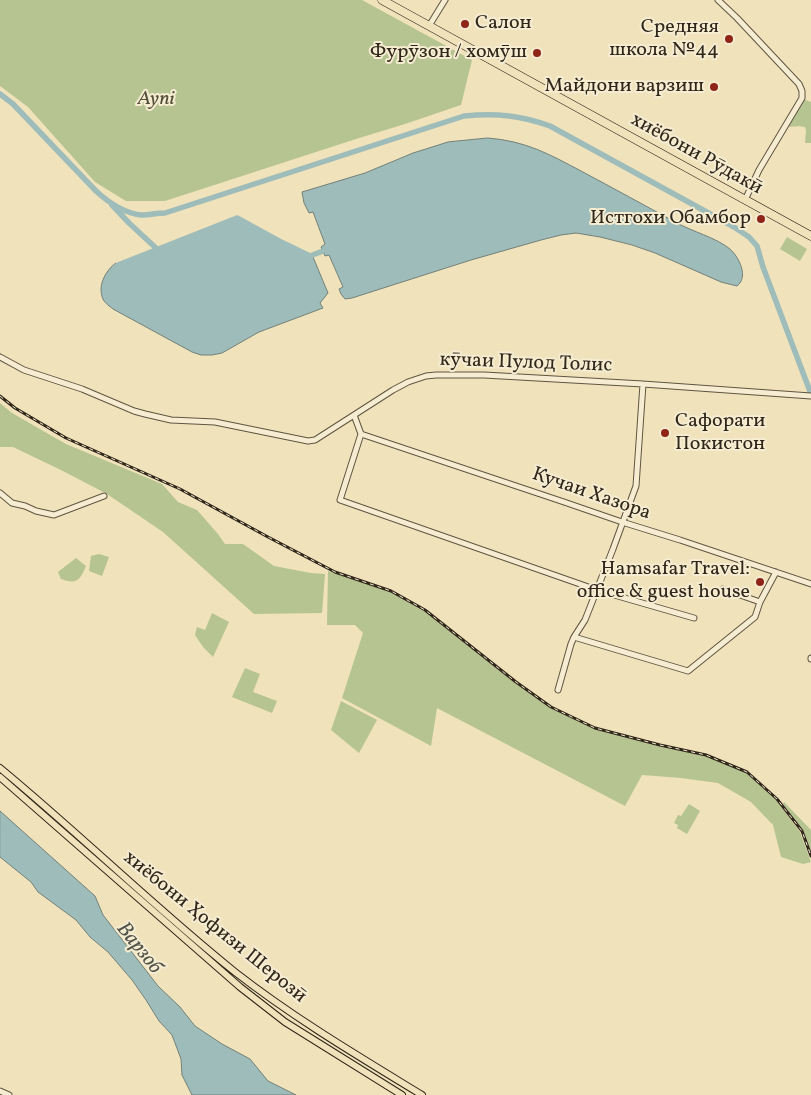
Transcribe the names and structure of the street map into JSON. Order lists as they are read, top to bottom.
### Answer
{
  "streets": {
    "highway": ["хиёбони Рӯдакӣ"],
    "main road": ["хиёбони Ҳофизи Шерозӣ"],
    "street": ["кӯчаи Пулод Толис", "Кучаи Хазора"]
  },
  "water": ["Варзоб"],
  "parks": ["Ayni"],
  "places": [
    "Салон",
    "Средняя школа №44",
    "Фурӯзон / хомӯш",
    "Майдони варзиш",
    "Истгохи Обамбор",
    "Сафорати Покистон",
    "Hamsafar Travel: office & guest house"
  ]
}
